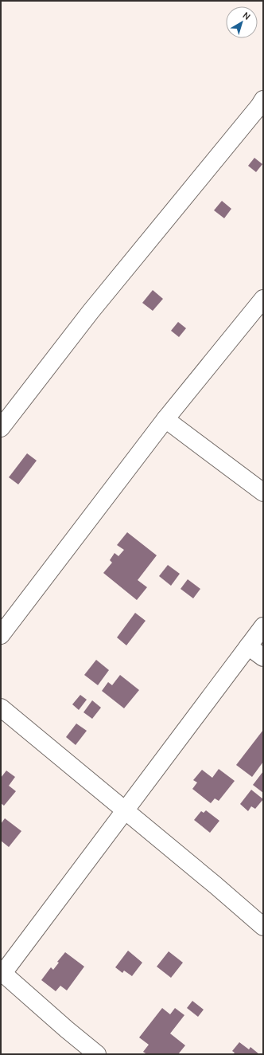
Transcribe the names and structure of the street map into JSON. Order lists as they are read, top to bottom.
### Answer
{
  "north": "top right"
}
